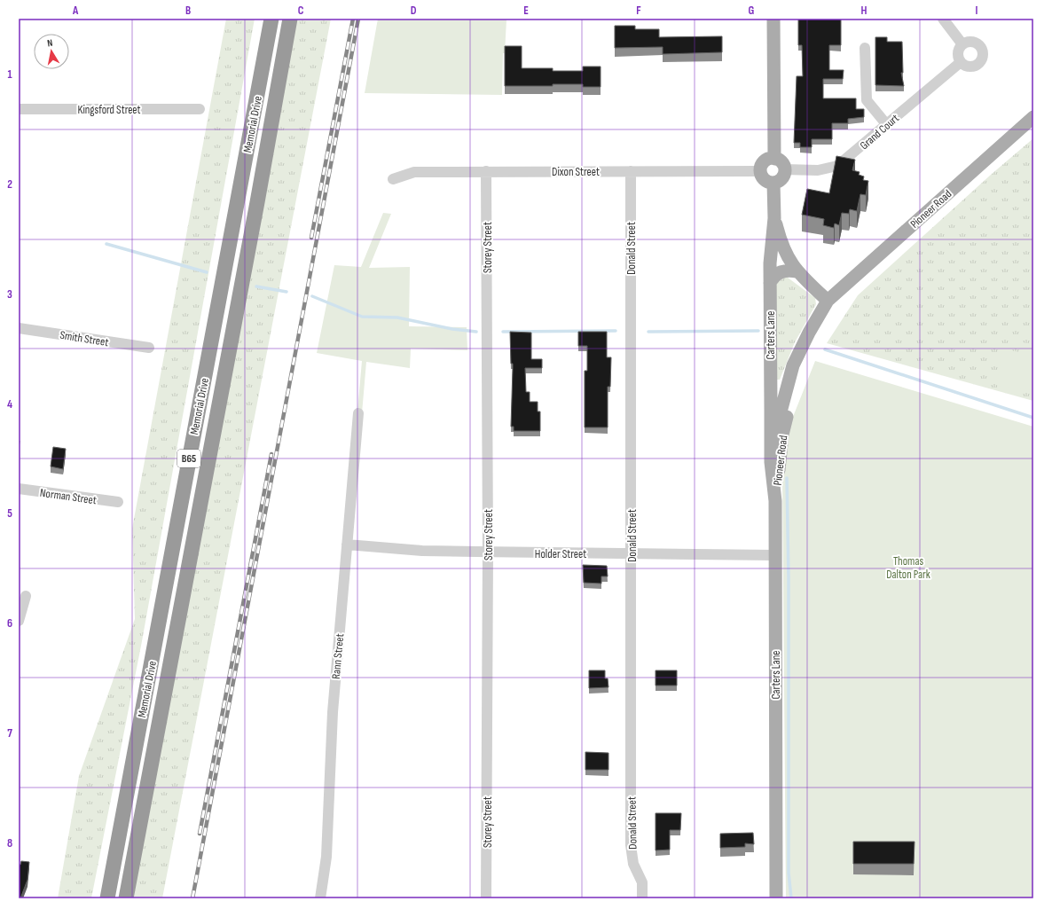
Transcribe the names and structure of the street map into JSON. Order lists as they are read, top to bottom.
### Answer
{
  "streets": {
    "highway": ["Memorial Drive", "B65"],
    "main road": ["Pioneer Road", "Carters Lane"],
    "street": [
      "Kingsford Street",
      "Grand Court",
      "Dixon Street",
      "Storey Street",
      "Donald Street",
      "Smith Street",
      "Norman Street",
      "Holder Street",
      "Rann Street"
    ]
  },
  "crossings": [
    ["Grand Court", "Dixon Street"],
    ["Grand Court", "Carters Lane"],
    ["Dixon Street", "Storey Street"],
    ["Dixon Street", "Donald Street"],
    ["Dixon Street", "Carters Lane"],
    ["Pioneer Road", "Carters Lane"],
    ["Storey Street", "Holder Street"],
    ["Donald Street", "Holder Street"],
    ["Carters Lane", "Holder Street"],
    ["Holder Street", "Rann Street"]
  ],
  "parks": ["Thomas Dalton Park"],
  "north": "top",
  "grid": {
    "columns": [
      "A",
      "B",
      "C",
      "D",
      "E",
      "F",
      "G",
      "H",
      "I"
    ],
    "rows": [
      "1",
      "2",
      "3",
      "4",
      "5",
      "6",
      "7",
      "8"
    ]
  }
}
